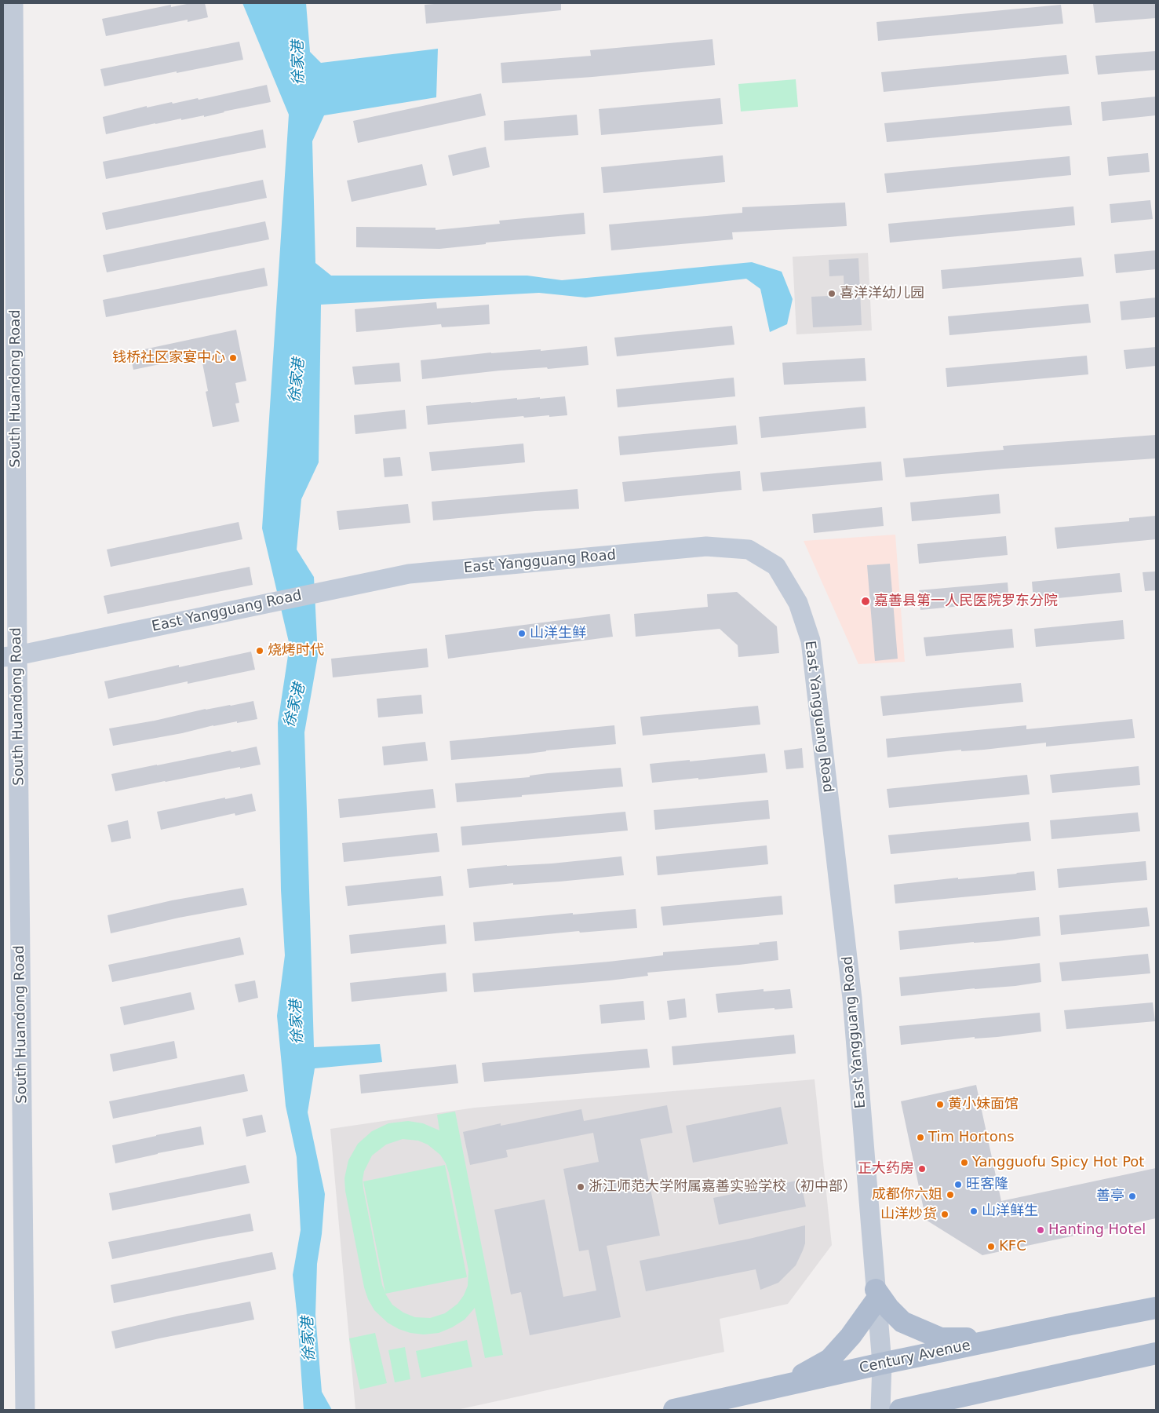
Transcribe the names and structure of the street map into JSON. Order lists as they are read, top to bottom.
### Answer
{
  "streets": {
    "main road": ["Century Avenue"],
    "street": ["South Huandong Road", "East Yangguang Road"]
  },
  "crossings": [
    ["South Huandong Road", "East Yangguang Road"],
    ["East Yangguang Road", "Century Avenue"]
  ],
  "water": ["徐家港"],
  "places": [
    "喜洋洋幼儿园",
    "钱桥社区家宴中心",
    "嘉善县第一人民医院罗东分院",
    "山洋生鲜",
    "烧烤时代",
    "黄小妹面馆",
    "Tim Hortons",
    "Yangguofu Spicy Hot Pot",
    "正大药房",
    "旺客隆",
    "浙江师范大学附属嘉善实验学校（初中部）",
    "成都你六姐",
    "善亭",
    "山洋鲜生",
    "山洋炒货",
    "Hanting Hotel",
    "KFC"
  ]
}
